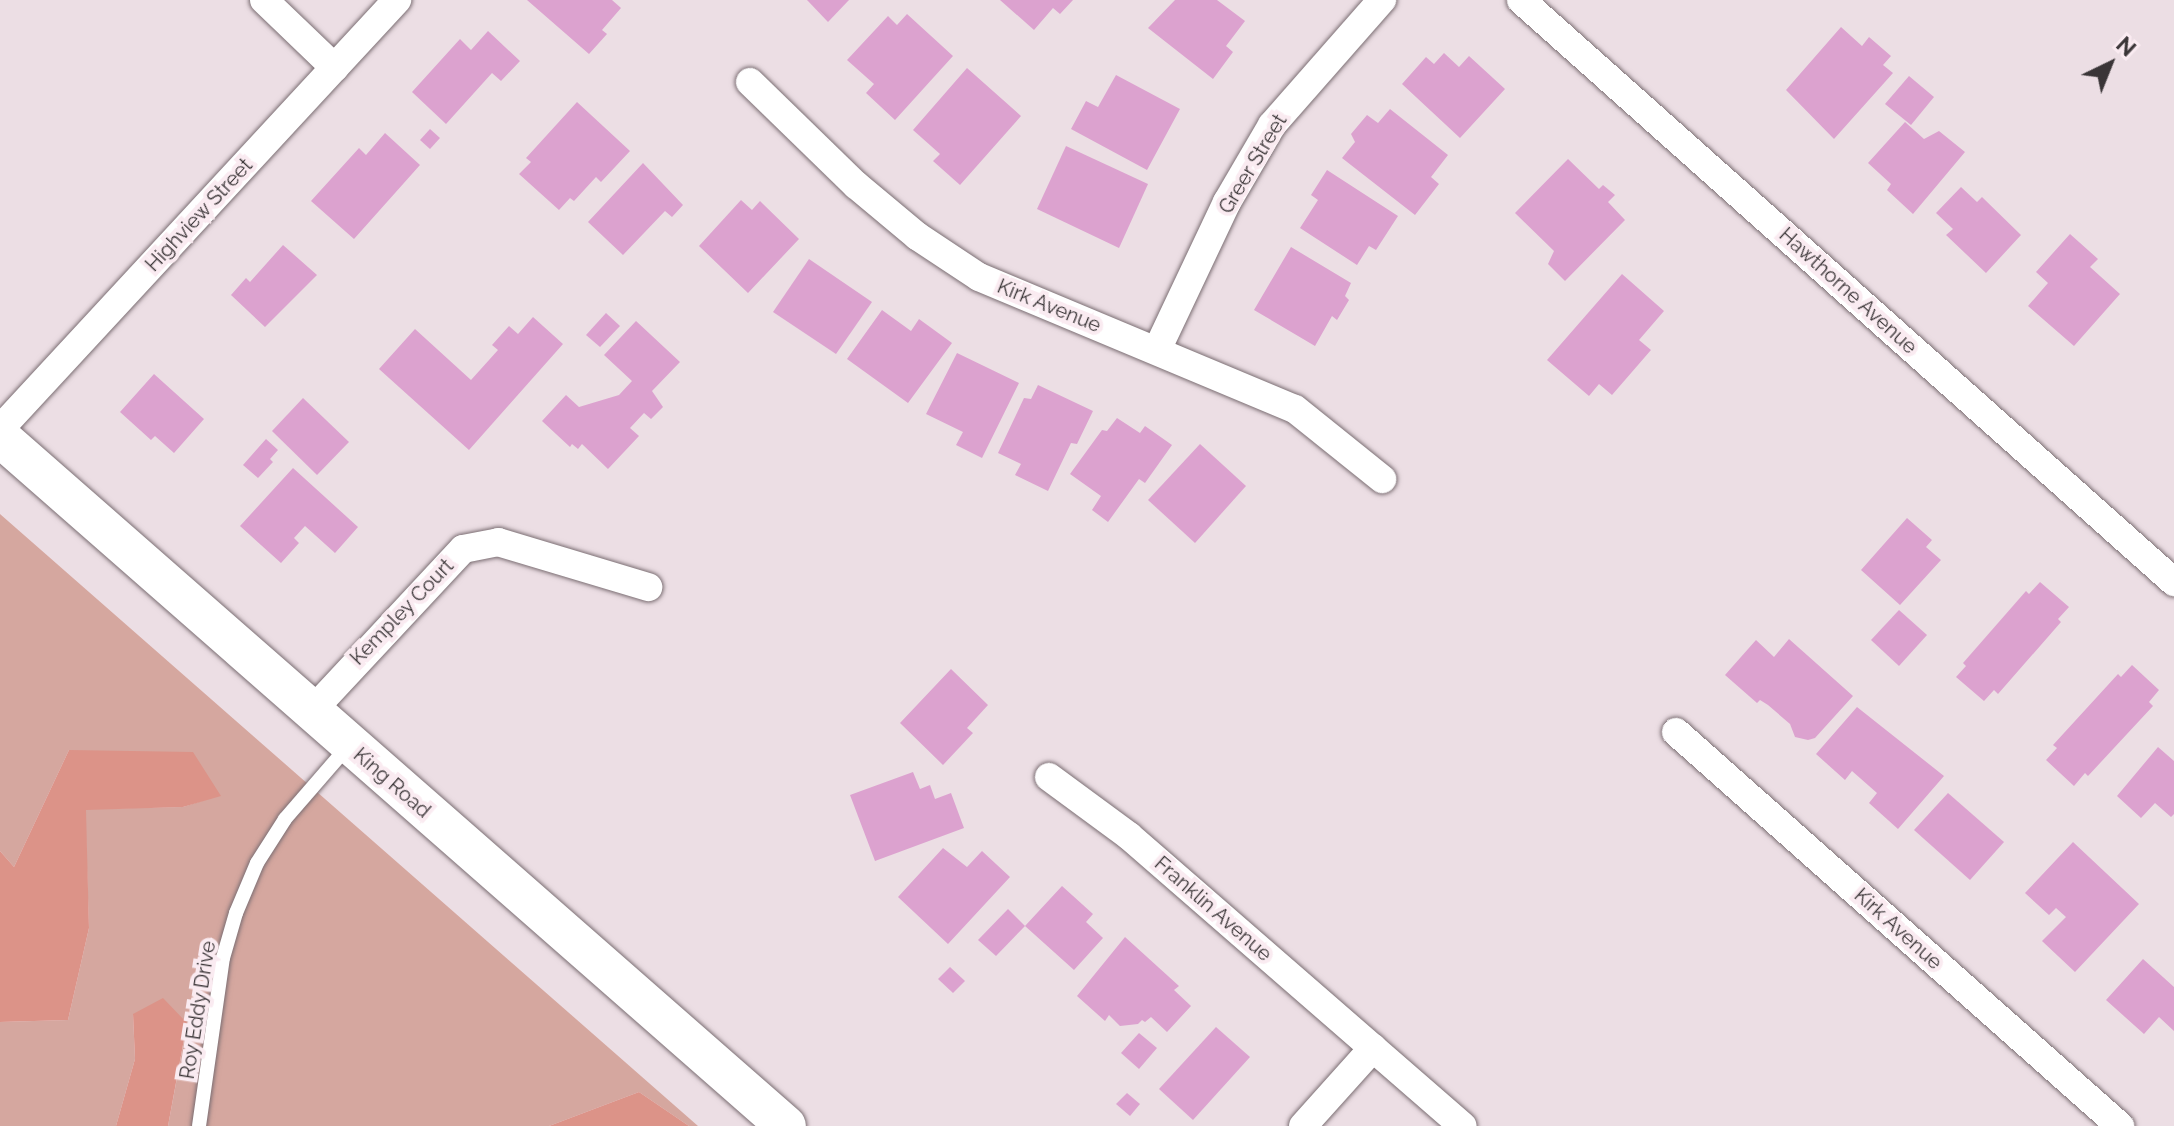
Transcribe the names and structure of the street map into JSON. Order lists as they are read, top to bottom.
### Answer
{
  "streets": {
    "street": [
      "Greer Street",
      "Highview Street",
      "Hawthorne Avenue",
      "Kirk Avenue",
      "Kempley Court",
      "King Road",
      "Franklin Avenue"
    ],
    "lane": ["Roy Eddy Drive"]
  },
  "crossings": [
    ["Greer Street", "Kirk Avenue"],
    ["Kempley Court", "King Road"],
    ["King Road", "Roy Eddy Drive"]
  ],
  "north": "top right"
}
